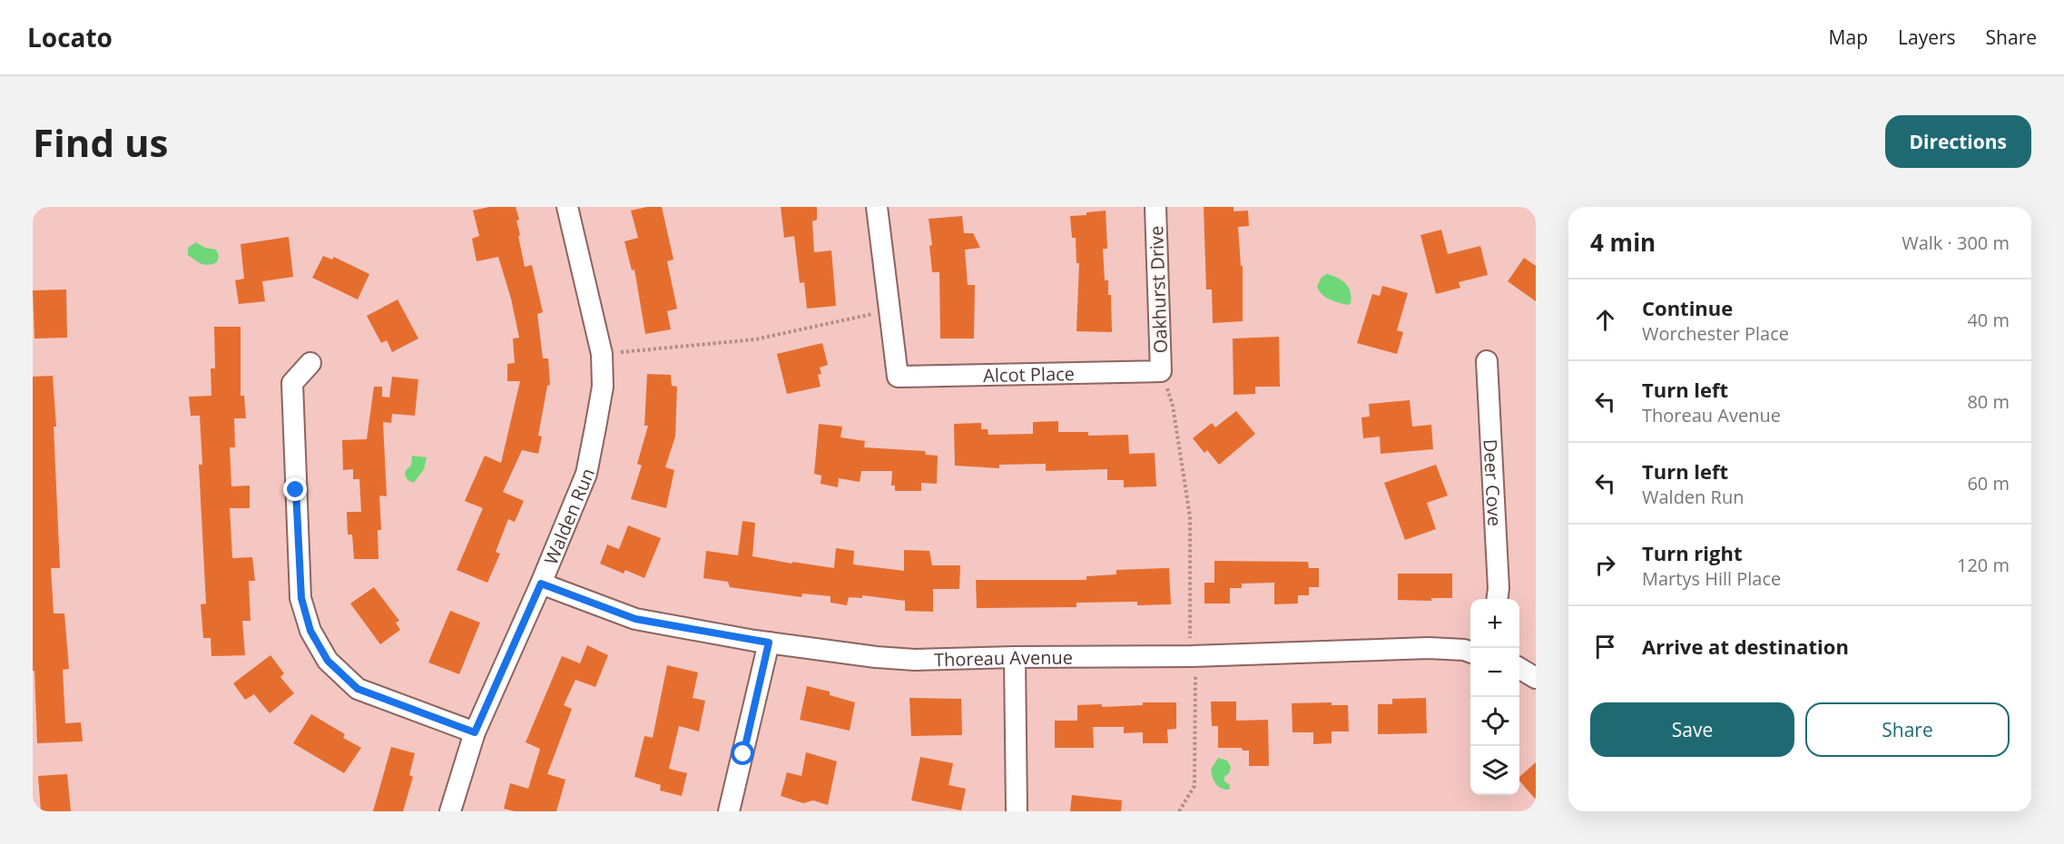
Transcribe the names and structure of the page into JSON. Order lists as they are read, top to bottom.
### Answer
{
  "streets": {
    "street": [
      "Oakhurst Drive",
      "Alcot Place",
      "Deer Cove",
      "Walden Run",
      "Thoreau Avenue"
    ]
  },
  "crossings": [
    ["Oakhurst Drive", "Alcot Place"],
    ["Walden Run", "Thoreau Avenue"]
  ],
  "page": {
    "header": "Locato",
    "nav": ["Map", "Layers", "Share"],
    "buttons": [
      "Directions",
      ["Save", "Share"]
    ],
    "title": "Find us",
    "heading": ["4 min", "Walk · 300 m"],
    "list": [
      ["Continue", "Worchester Place", "40 m"],
      ["Turn left", "Thoreau Avenue", "80 m"],
      ["Turn left", "Walden Run", "60 m"],
      ["Turn right", "Martys Hill Place", "120 m"],
      "Arrive at destination"
    ],
    "map_buttons": ["+", "−"]
  }
}
